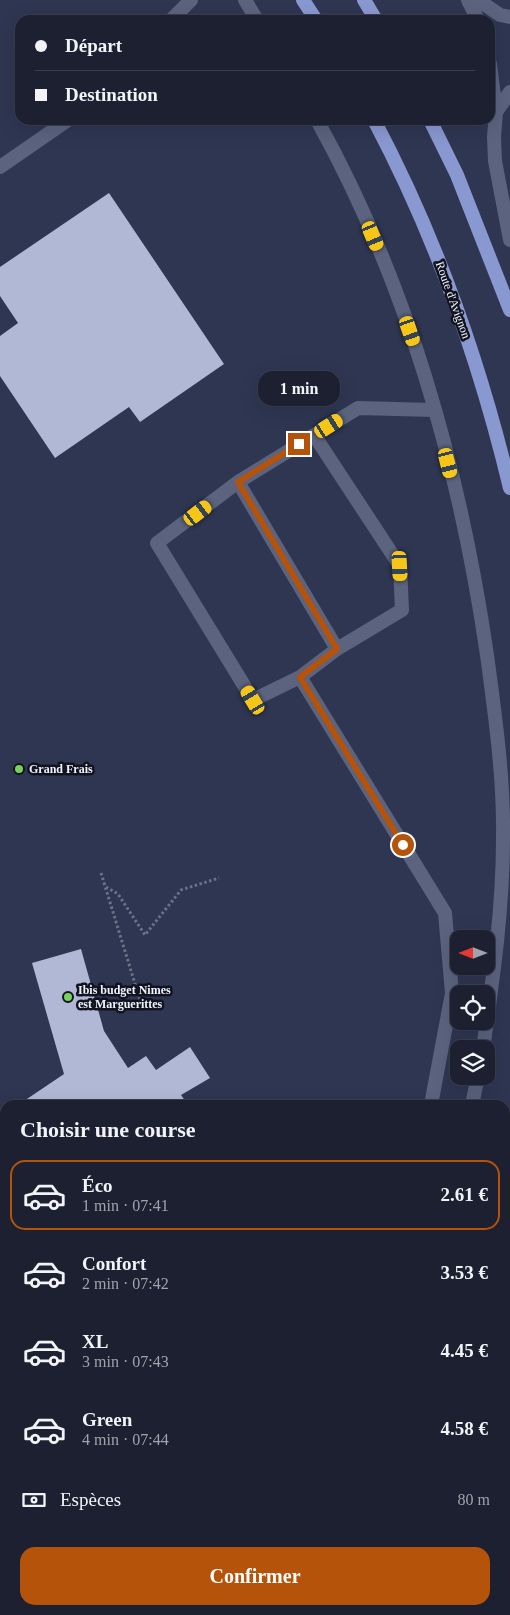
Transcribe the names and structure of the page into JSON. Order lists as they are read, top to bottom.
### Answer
{
  "streets": {
    "main road": ["Route d'Avignon"]
  },
  "places": ["Grand Frais", "Ibis budget Nimes est Marguerittes"],
  "north": "left",
  "page": {
    "banner": ["Départ", "Destination"],
    "bubble": "1 min",
    "heading": "Choisir une course",
    "list": [
      {
        "name": "Éco",
        "note": "1 min · 07:41",
        "value": "2.61 €"
      },
      {
        "name": "Confort",
        "note": "2 min · 07:42",
        "value": "3.53 €"
      },
      {
        "name": "XL",
        "note": "3 min · 07:43",
        "value": "4.45 €"
      },
      {
        "name": "Green",
        "note": "4 min · 07:44",
        "value": "4.58 €"
      }
    ],
    "pay": ["Espèces", "80 m"],
    "buttons": "Confirmer"
  }
}
